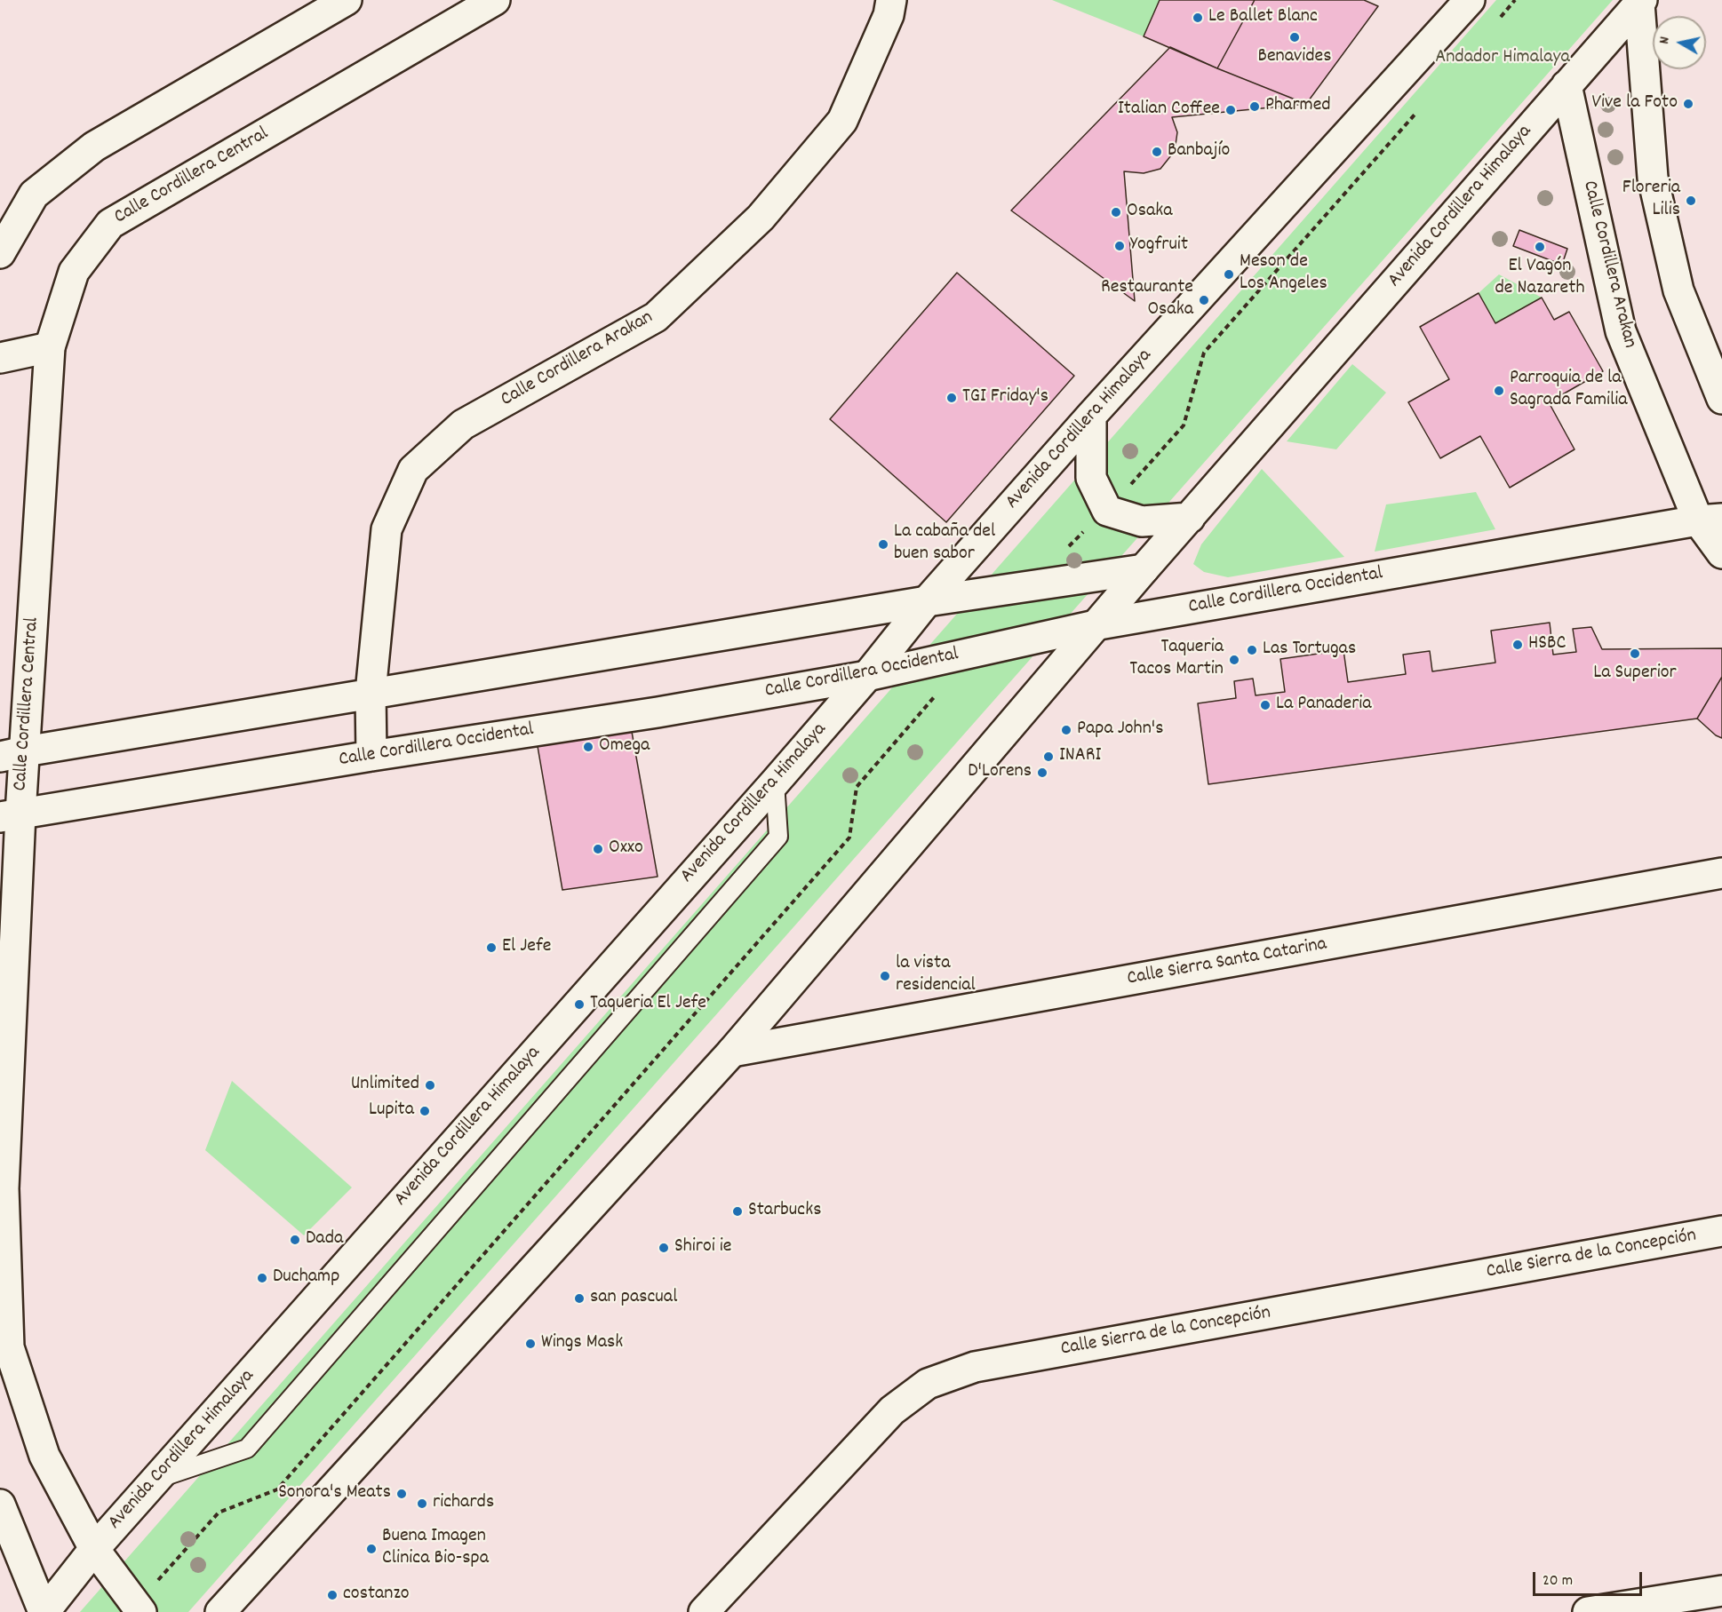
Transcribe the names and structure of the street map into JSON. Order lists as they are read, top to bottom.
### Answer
{
  "streets": {
    "street": [
      "Calle Cordillera Central",
      "Avenida Cordillera Himalaya",
      "Calle Cordillera Arakan",
      "Calle Cordillera Occidental",
      "Calle Sierra Santa Catarina",
      "Calle Sierra de la Concepción"
    ]
  },
  "crossings": [
    ["Calle Cordillera Central", "Avenida Cordillera Himalaya"],
    ["Calle Cordillera Central", "Calle Cordillera Occidental"],
    ["Avenida Cordillera Himalaya", "Calle Cordillera Arakan"],
    ["Avenida Cordillera Himalaya", "Calle Cordillera Occidental"],
    ["Avenida Cordillera Himalaya", "Calle Sierra Santa Catarina"],
    ["Calle Cordillera Arakan", "Calle Cordillera Occidental"]
  ],
  "parks": ["Andador Himalaya"],
  "places": [
    "Le Ballet Blanc",
    "Benavides",
    "Vive la Foto",
    "Pharmed",
    "Italian Coffee",
    "Banbajío",
    "Floreria Lilis",
    "Osaka",
    "Yogfruit",
    "El Vagón de Nazareth",
    "Meson de Los Angeles",
    "Restaurante Osaka",
    "Parroquia de la Sagrada Familia",
    "TGI Friday's",
    "La cabaña del buen sabor",
    "HSBC",
    "Las Tortugas",
    "La Superior",
    "Taqueria Tacos Martin",
    "La Panaderia",
    "Papa John's",
    "Omega",
    "INARI",
    "D'Lorens",
    "Oxxo",
    "El Jefe",
    "la vista residencial",
    "Taqueria El Jefe",
    "Unlimited",
    "Lupita",
    "Starbucks",
    "Dada",
    "Shiroi ie",
    "Duchamp",
    "san pascual",
    "Wings Mask",
    "Sonora's Meats",
    "richards",
    "Buena Imagen Clinica Bio-spa",
    "costanzo"
  ],
  "scale_bar": "20 m",
  "north": "left"
}
